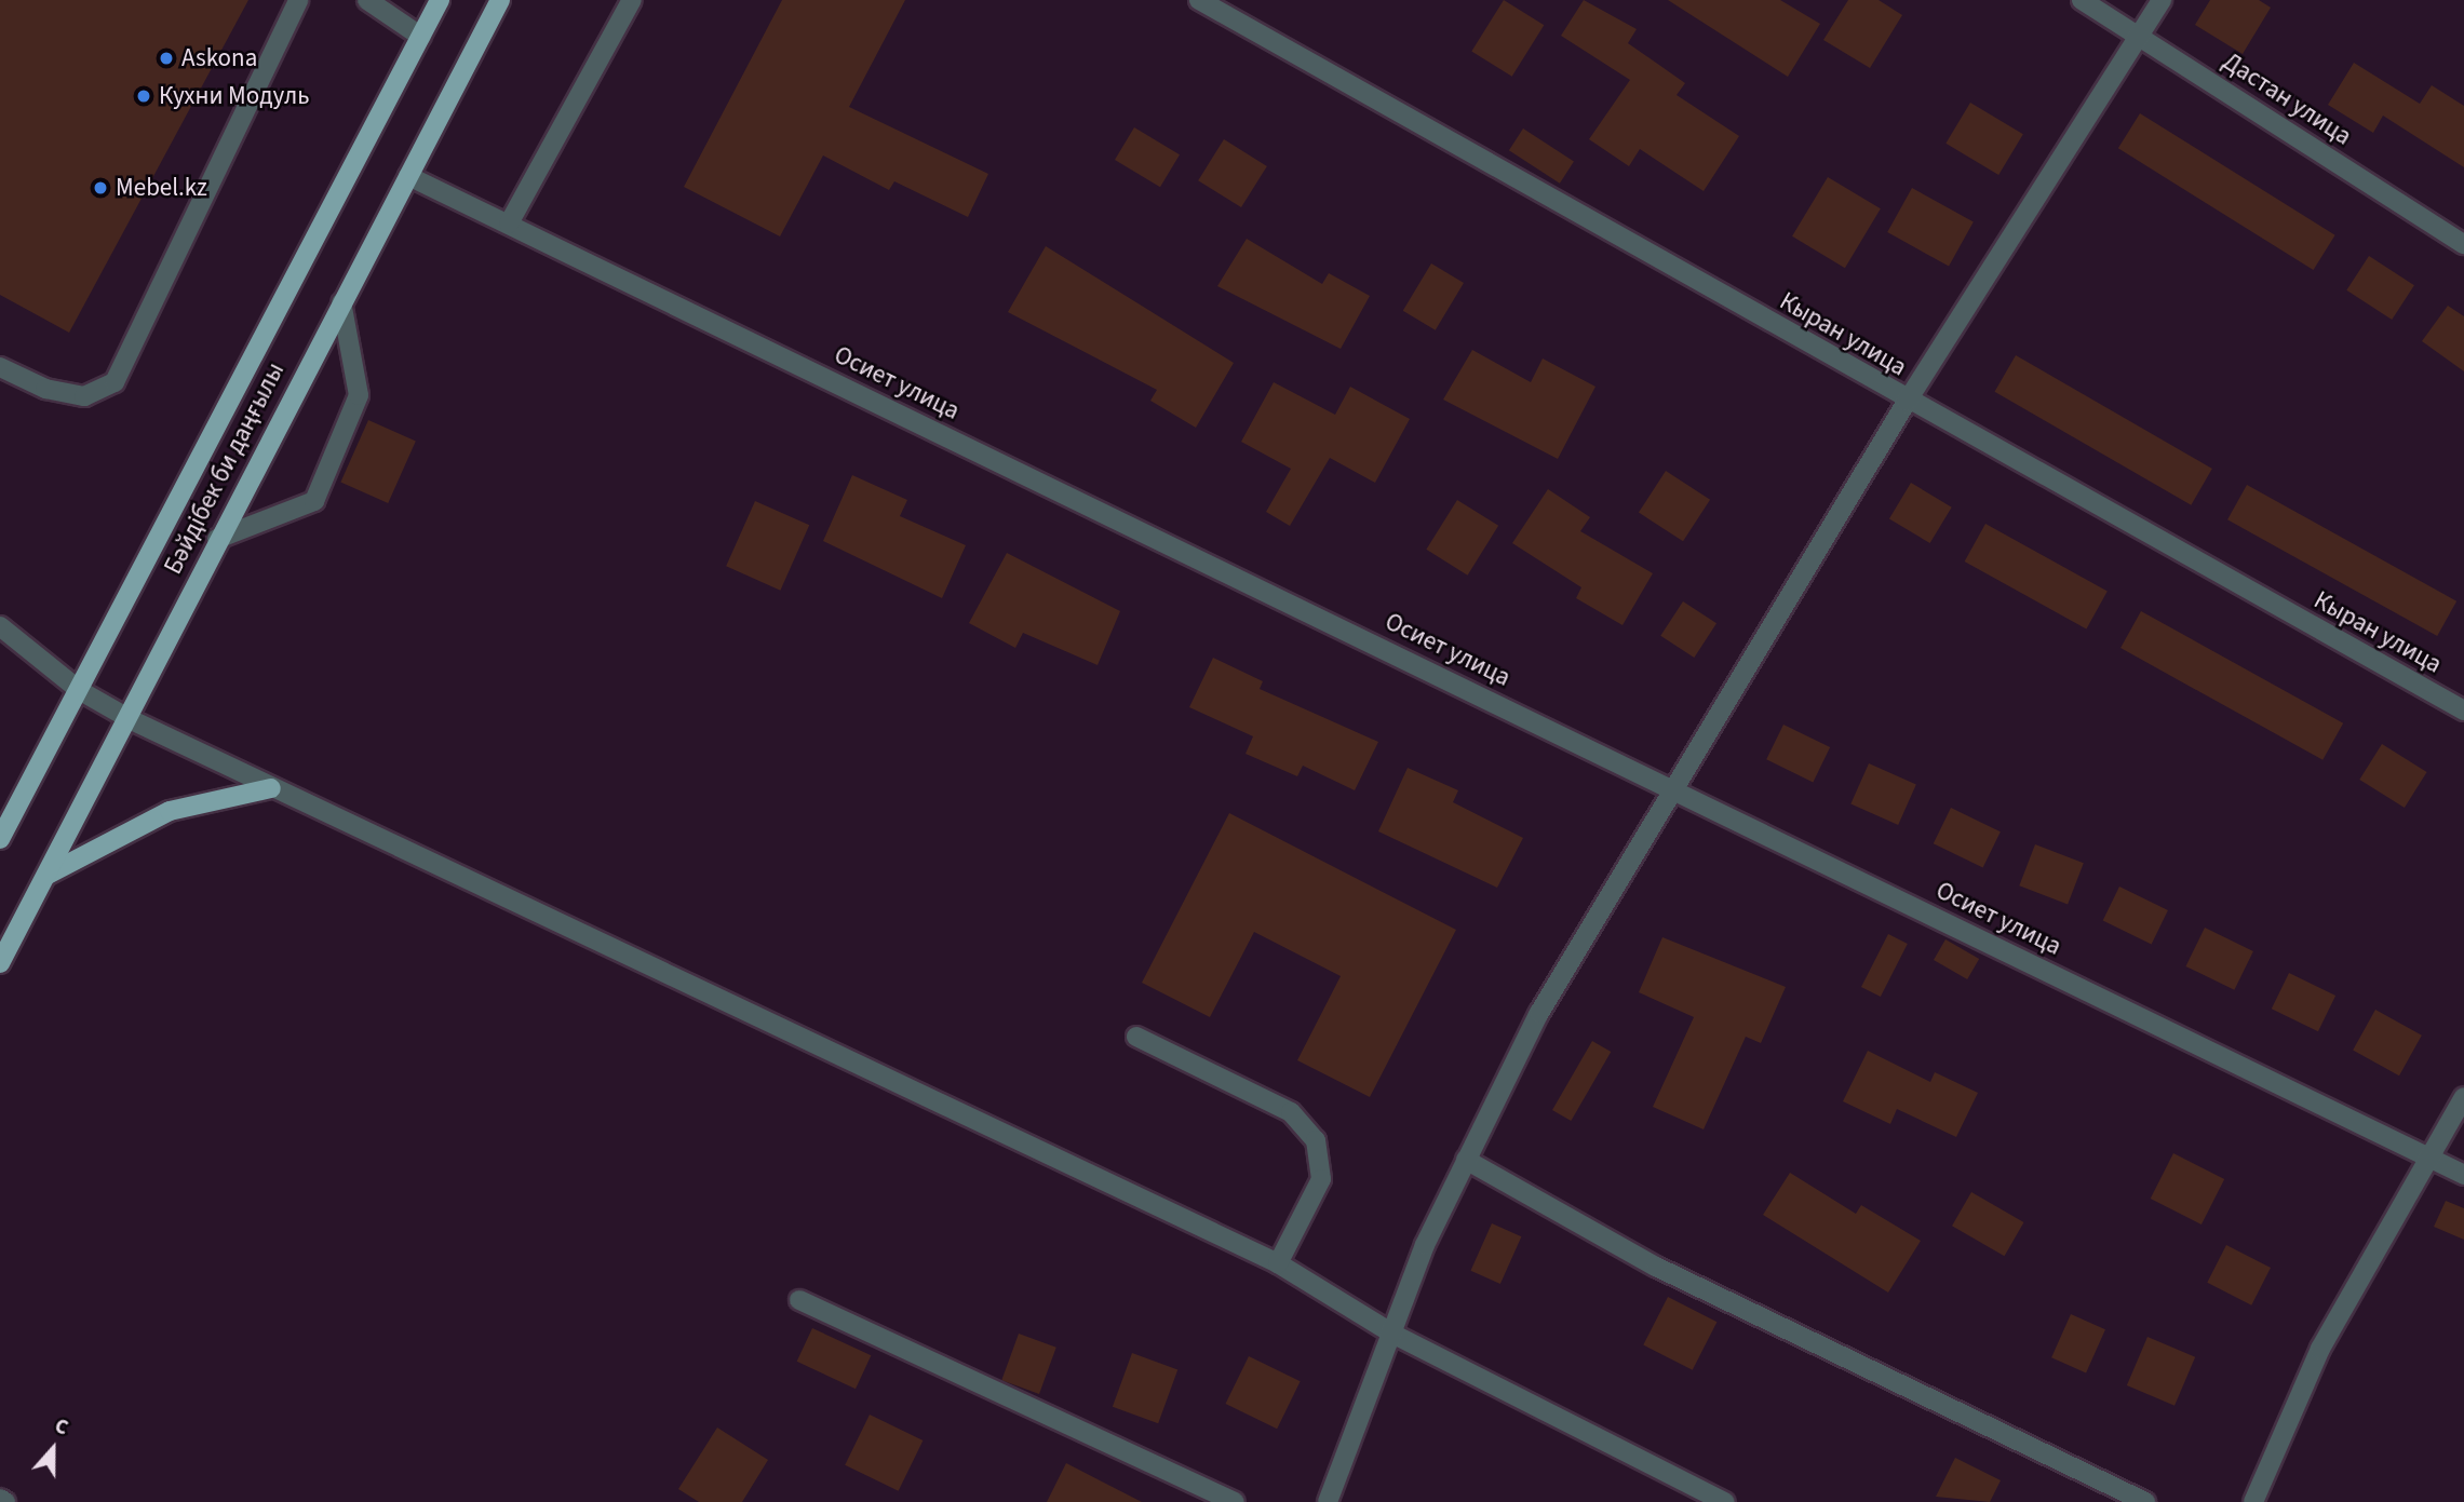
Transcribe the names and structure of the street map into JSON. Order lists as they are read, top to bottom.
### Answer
{
  "streets": {
    "main road": ["Бәйдібек би даңғылы"],
    "street": ["Дастан улица", "Кыран улица", "Осиет улица"]
  },
  "crossings": [
    ["Осиет улица", "Бәйдібек би даңғылы"]
  ],
  "places": ["Askona", "Кухни Модуль", "Mebel.kz"],
  "north": "top"
}
